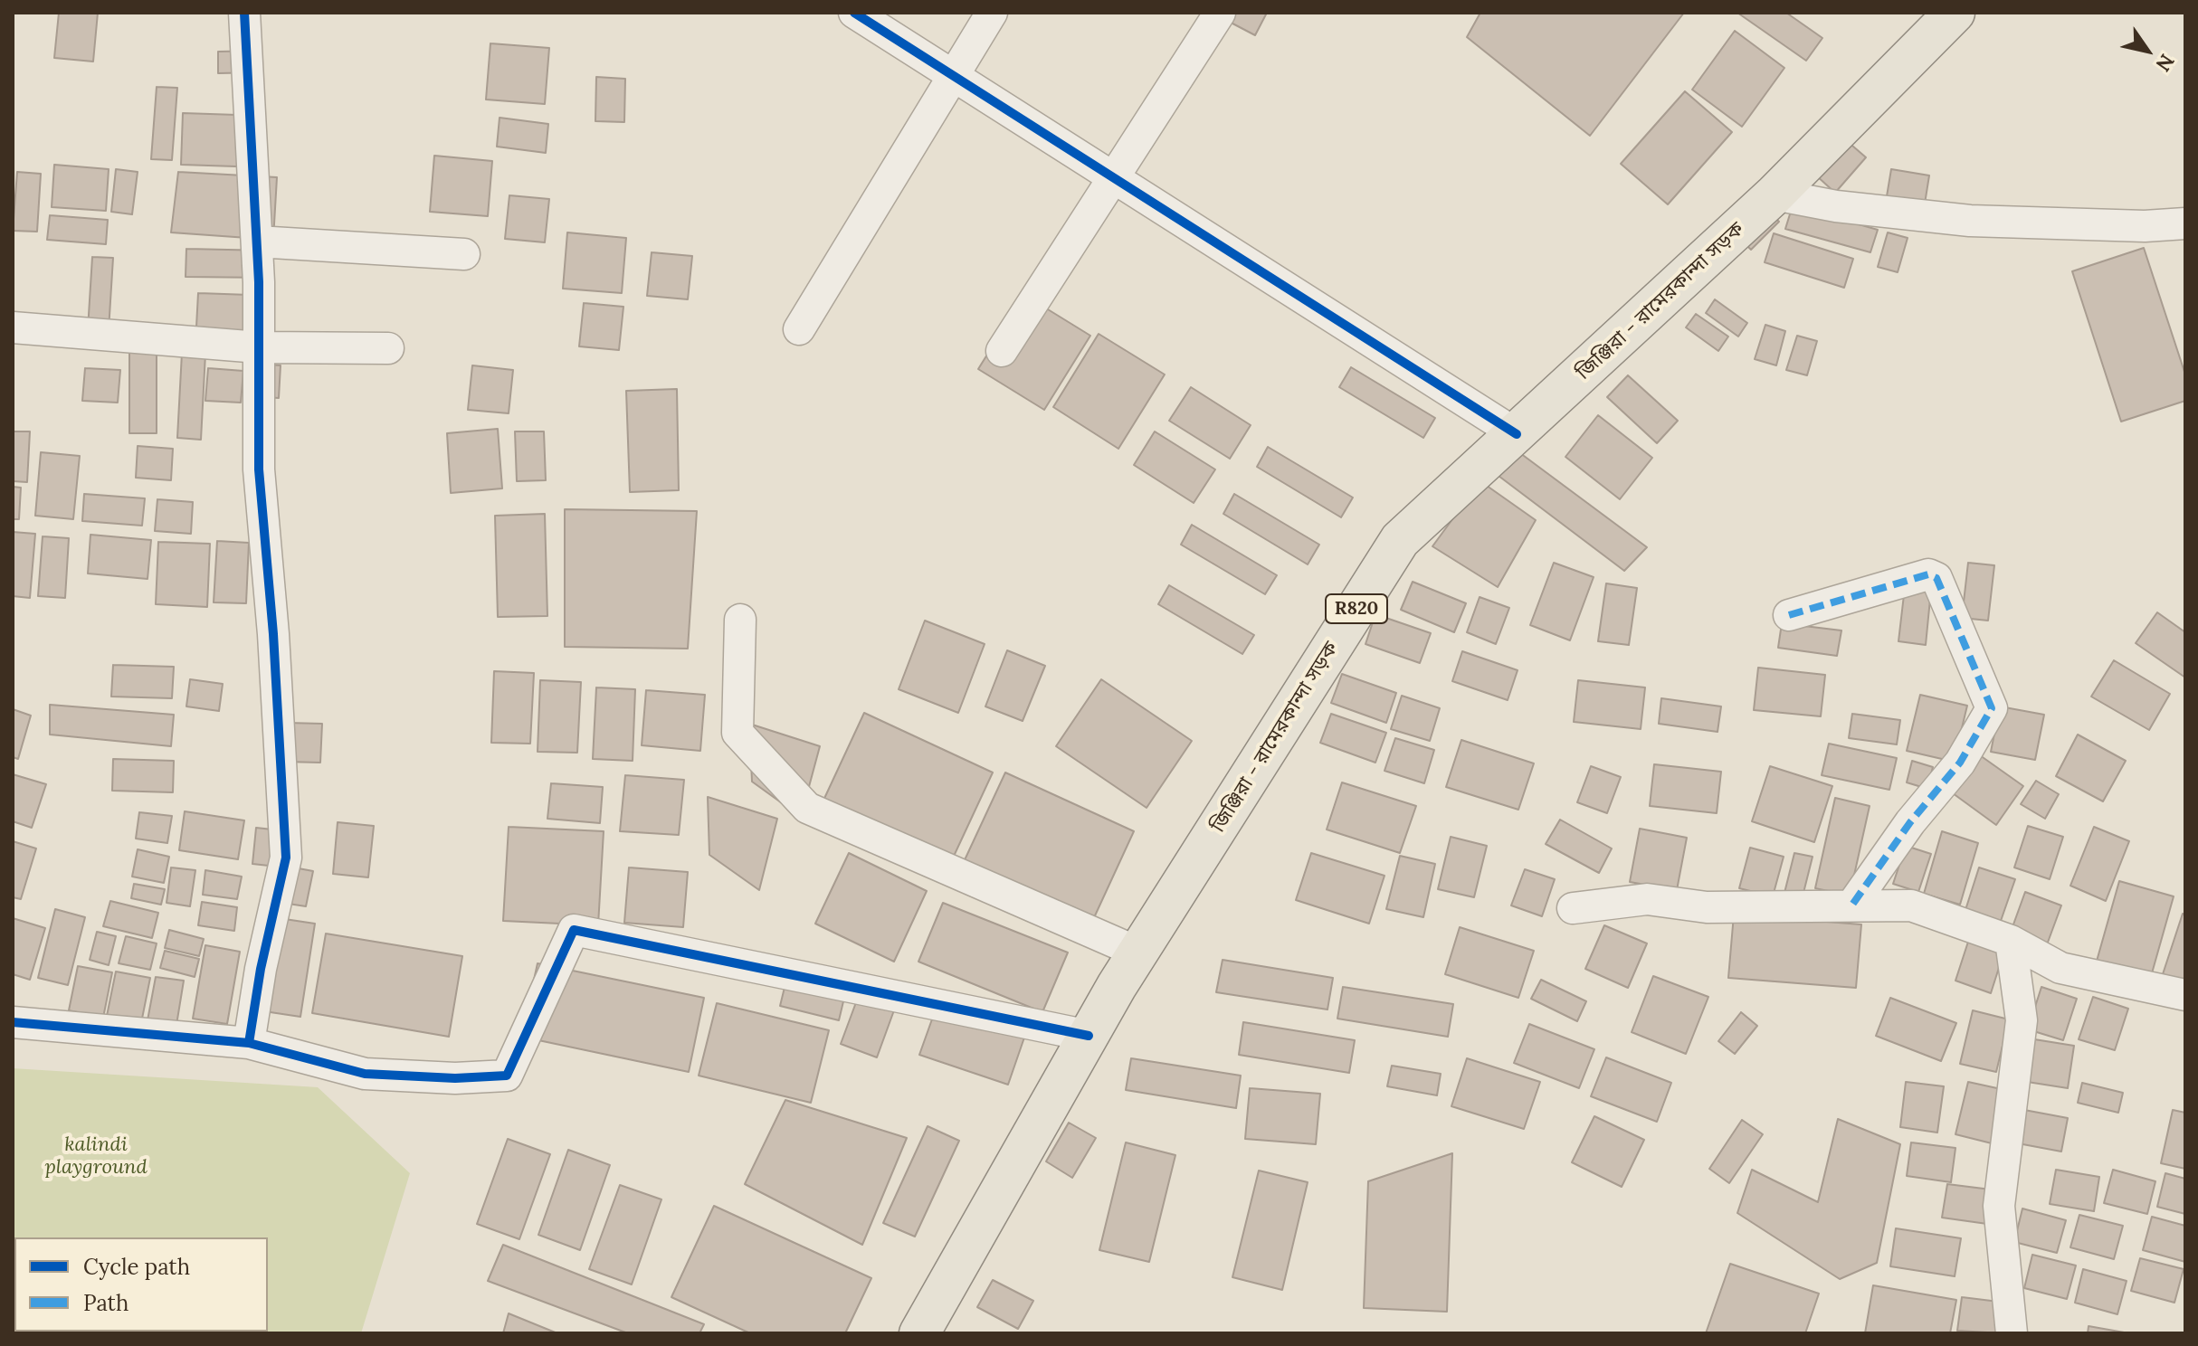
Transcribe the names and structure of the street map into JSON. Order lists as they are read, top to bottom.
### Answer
{
  "streets": {
    "main road": ["জিঞ্জিরা - রামেরকান্দা সড়ক", "R820"]
  },
  "parks": ["kalindi playground"],
  "legend": ["Cycle path", "Path"],
  "north": "bottom right"
}
